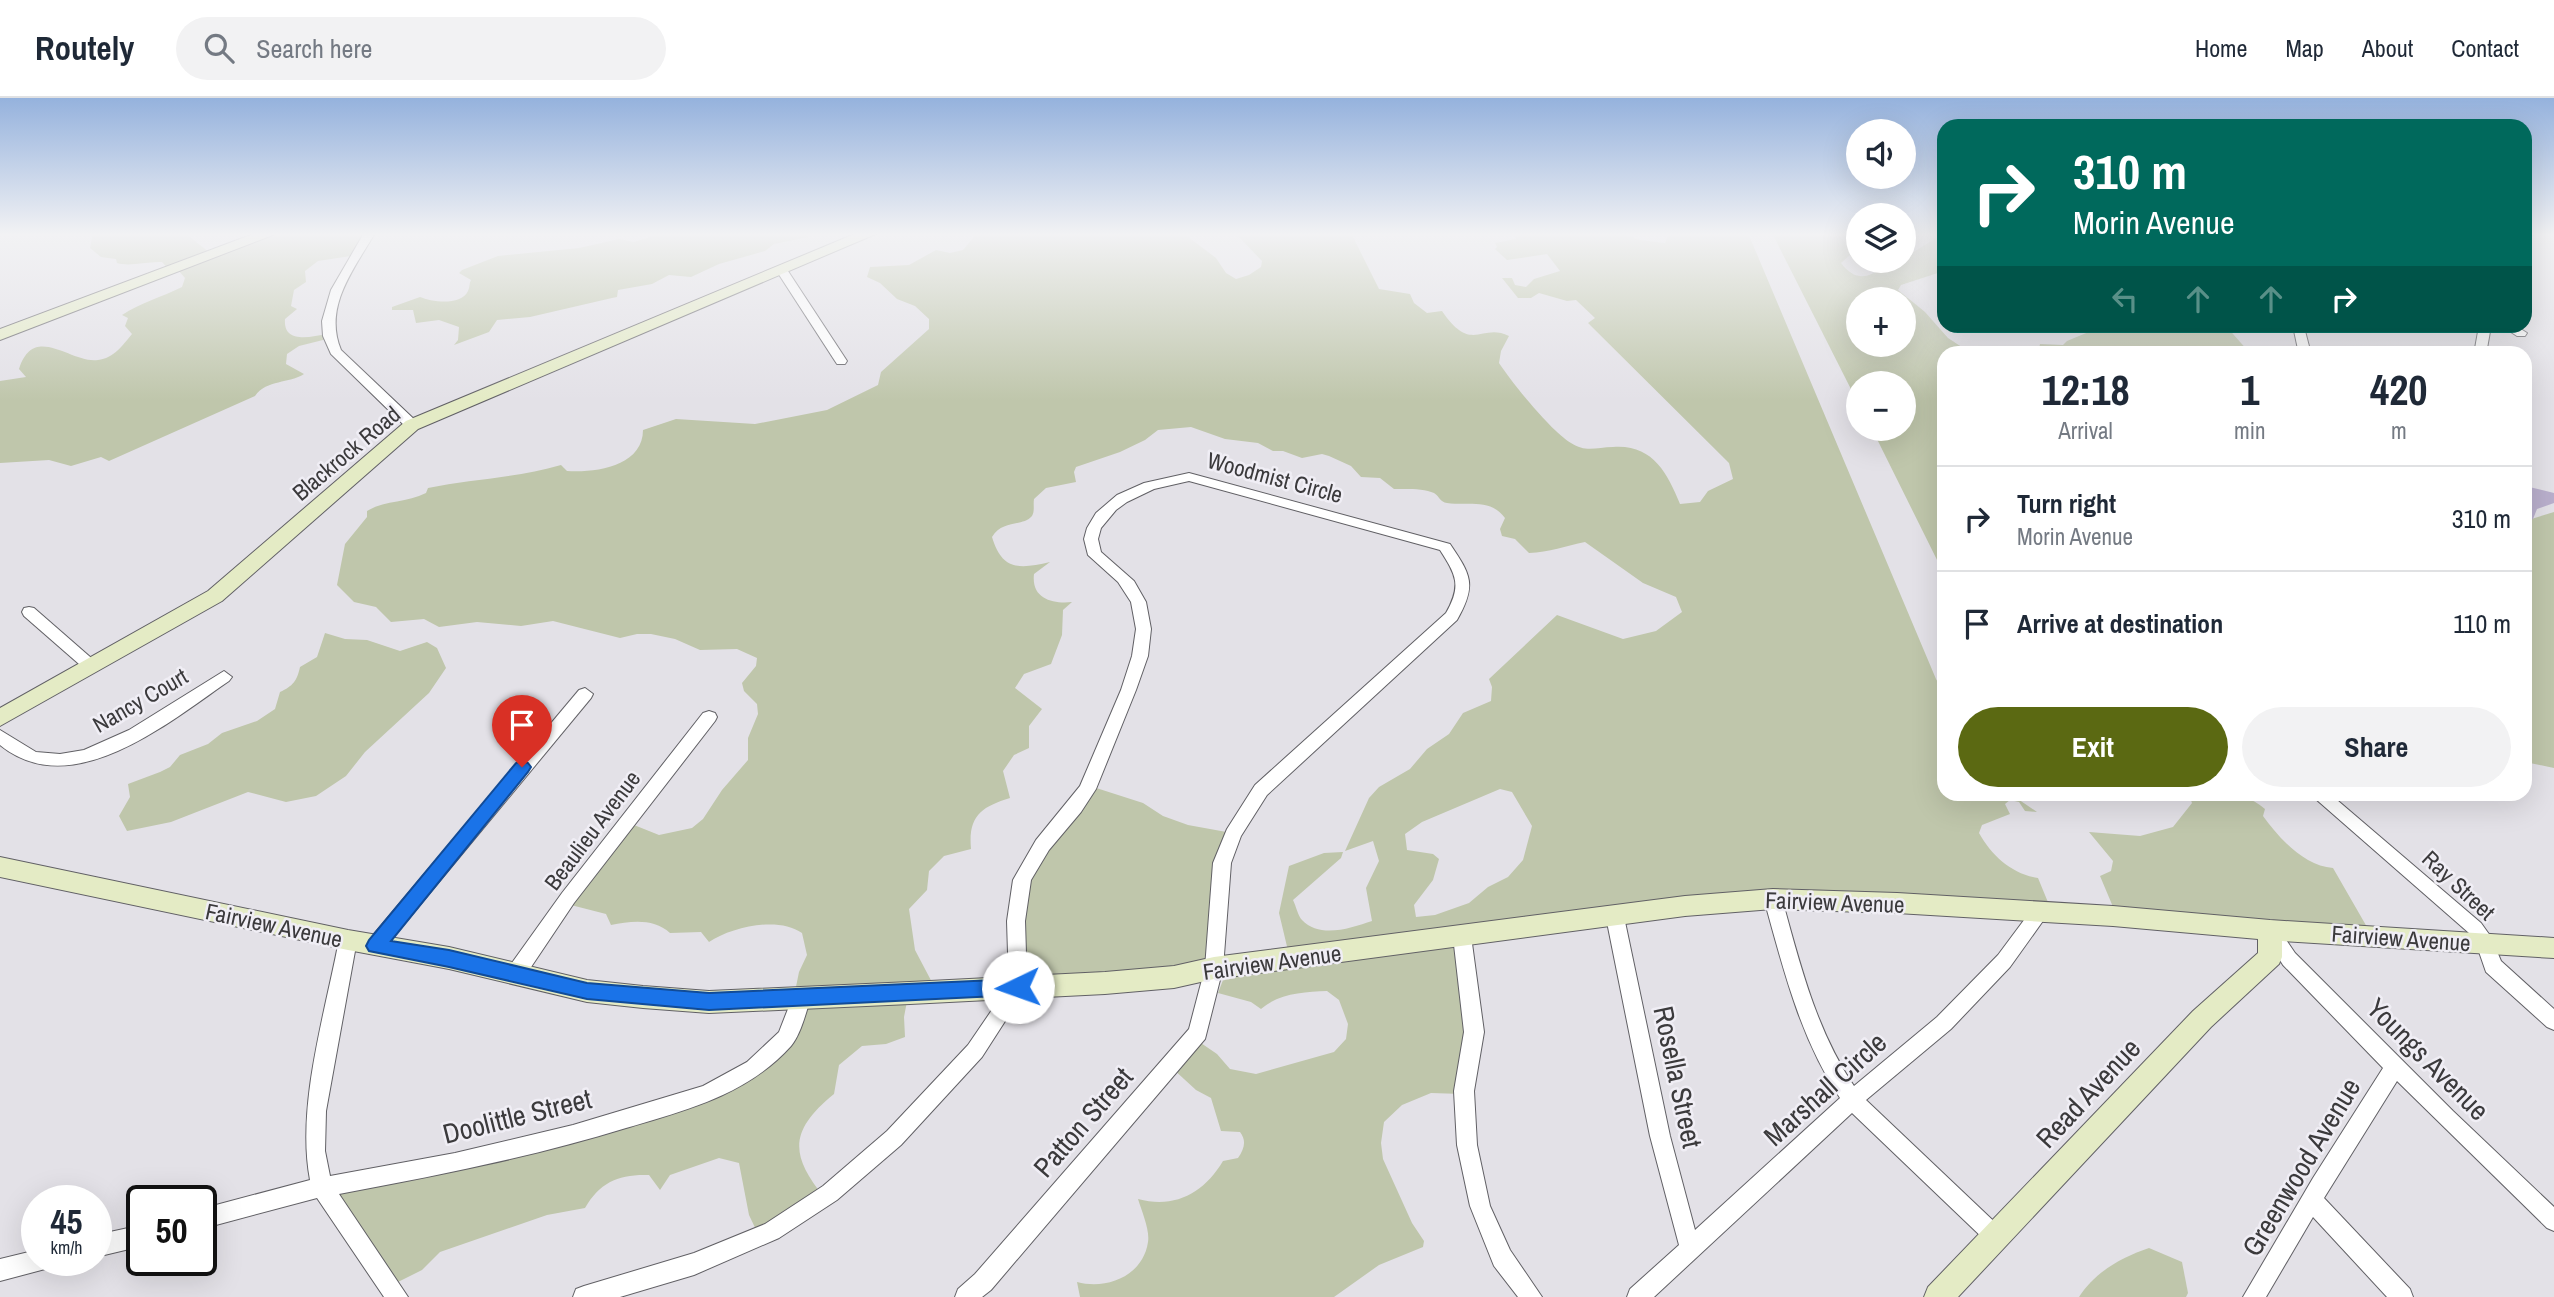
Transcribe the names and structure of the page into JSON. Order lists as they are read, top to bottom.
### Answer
{
  "streets": {
    "main road": ["Blackrock Road", "Fairview Avenue", "Read Avenue"],
    "street": [
      "Woodmist Circle",
      "Nancy Court",
      "Beaulieu Avenue",
      "Ray Street",
      "Youngs Avenue",
      "Rosella Street",
      "Marshall Circle",
      "Doolittle Street",
      "Patton Street",
      "Greenwood Avenue"
    ]
  },
  "crossings": [
    ["Woodmist Circle", "Fairview Avenue"],
    ["Woodmist Circle", "Patton Street"],
    ["Beaulieu Avenue", "Fairview Avenue"],
    ["Ray Street", "Fairview Avenue"],
    ["Fairview Avenue", "Youngs Avenue"],
    ["Fairview Avenue", "Rosella Street"],
    ["Fairview Avenue", "Marshall Circle"],
    ["Fairview Avenue", "Read Avenue"],
    ["Fairview Avenue", "Doolittle Street"],
    ["Fairview Avenue", "Patton Street"],
    ["Youngs Avenue", "Read Avenue"],
    ["Youngs Avenue", "Greenwood Avenue"],
    ["Rosella Street", "Marshall Circle"]
  ],
  "page": {
    "header": "Routely",
    "search": "Search here",
    "nav": [
      "Home",
      "Map",
      "About",
      "Contact"
    ],
    "map_buttons": ["+", "−"],
    "turn": ["310 m", "Morin Avenue"],
    "eta": [
      "12:18",
      "Arrival",
      "1",
      "min",
      "420",
      "m"
    ],
    "list": [
      {
        "name": "Turn right",
        "note": "Morin Avenue",
        "value": "310 m"
      },
      {
        "name": "Arrive at destination",
        "value": "110 m"
      }
    ],
    "buttons": ["Exit", "Share"],
    "speed": "45 km/h",
    "limit": "50"
  }
}
